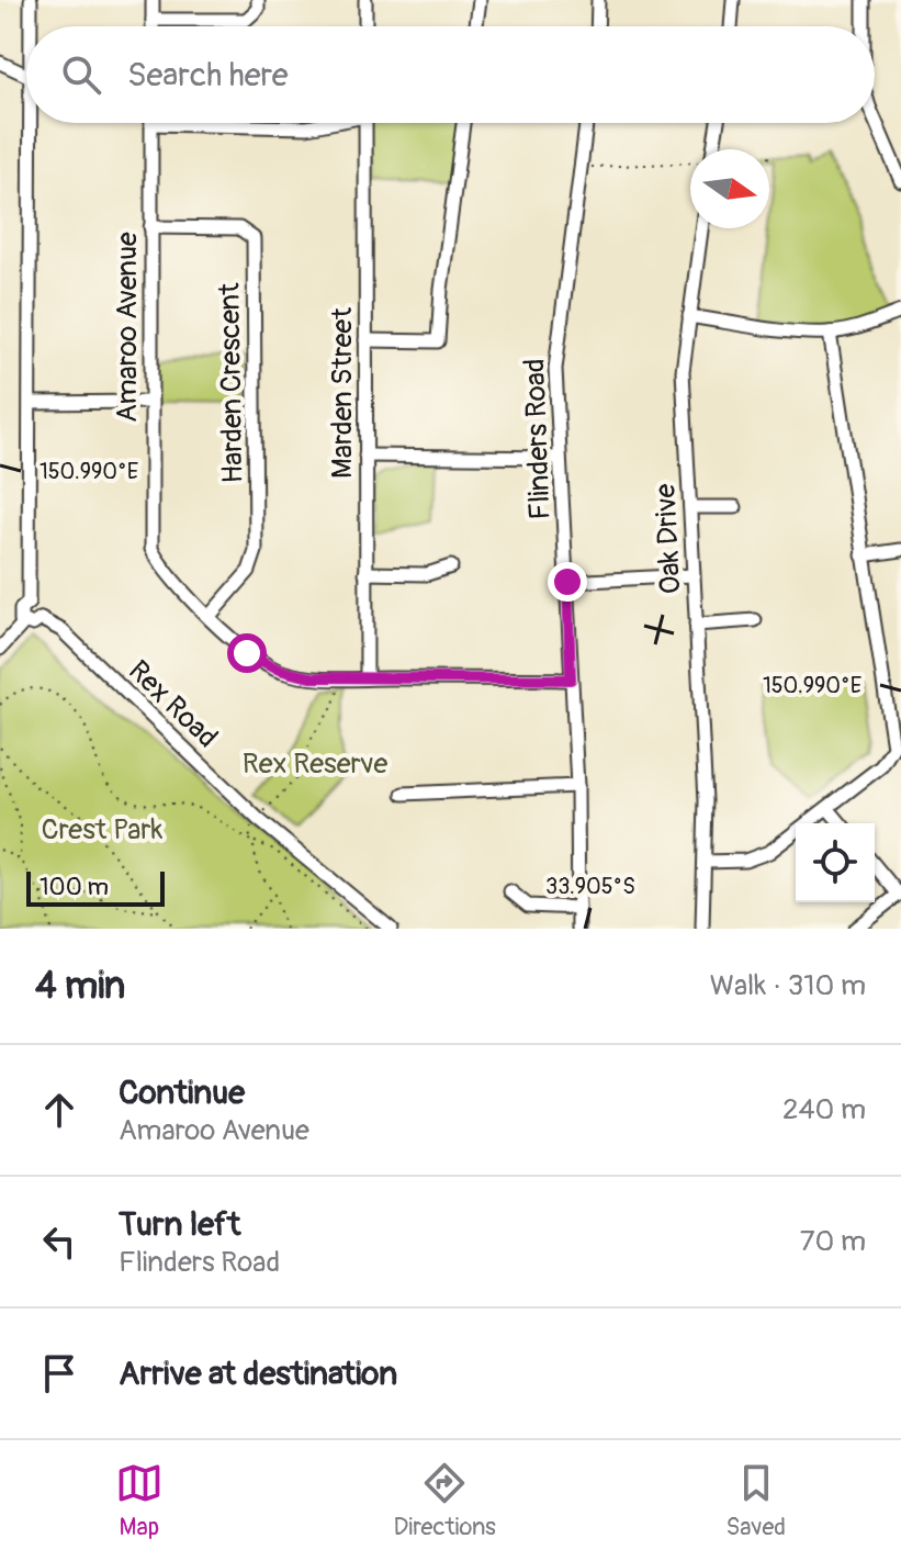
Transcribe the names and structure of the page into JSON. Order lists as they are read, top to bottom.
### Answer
{
  "streets": {
    "street": [
      "Amaroo Avenue",
      "Harden Crescent",
      "Marden Street",
      "Flinders Road",
      "Oak Drive",
      "Rex Road"
    ]
  },
  "crossings": [
    ["Amaroo Avenue", "Harden Crescent"],
    ["Amaroo Avenue", "Marden Street"],
    ["Amaroo Avenue", "Flinders Road"]
  ],
  "parks": ["Rex Reserve", "Crest Park"],
  "scale_bar": "100 m",
  "north": "right",
  "page": {
    "search": "Search here",
    "scale": "100 m",
    "heading": ["4 min", "Walk · 310 m"],
    "list": [
      ["Continue", "Amaroo Avenue", "240 m"],
      ["Turn left", "Flinders Road", "70 m"],
      "Arrive at destination"
    ],
    "nav": ["Map", "Directions", "Saved"]
  },
  "coordinates": ["150.990°E", "33.905°S"]
}
